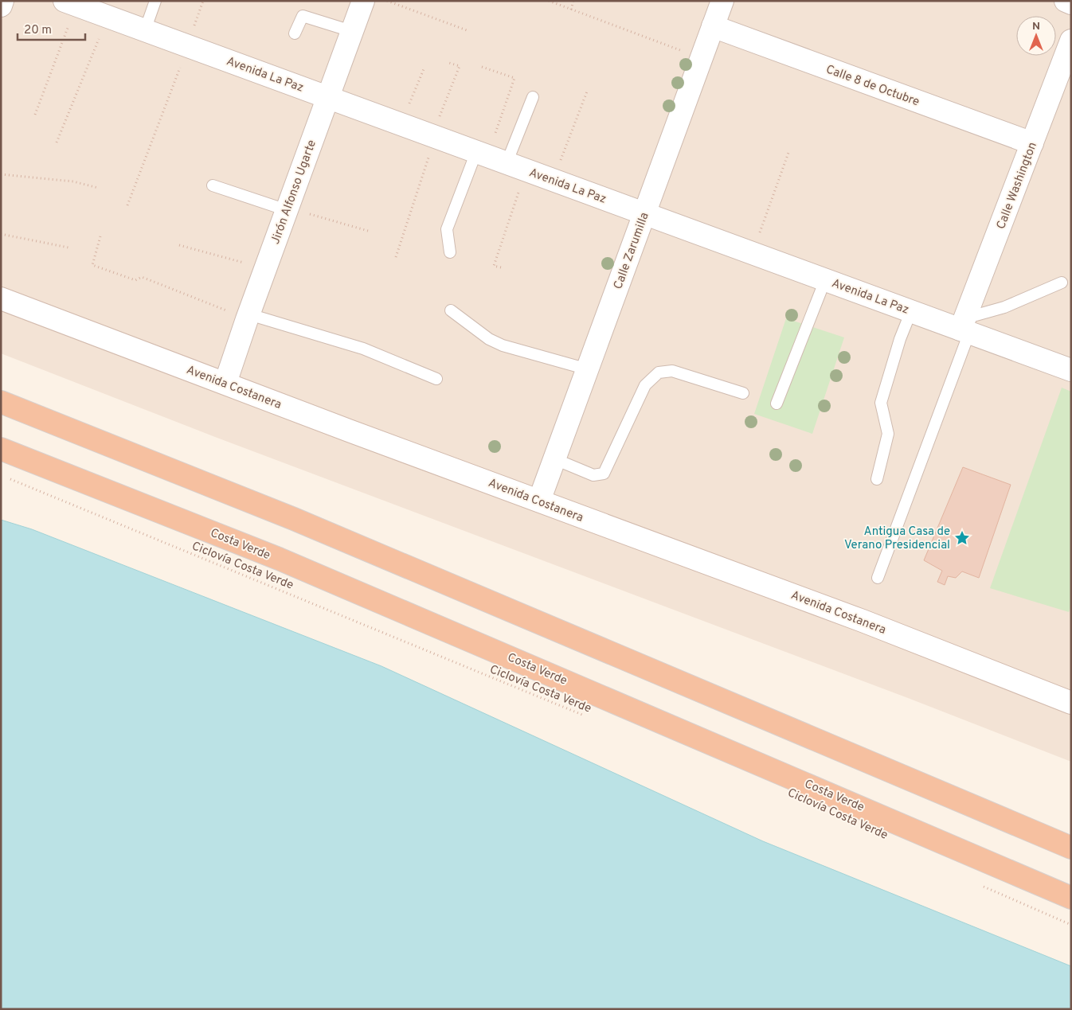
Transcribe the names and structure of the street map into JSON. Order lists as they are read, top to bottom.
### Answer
{
  "streets": {
    "highway": ["Costa Verde"],
    "street": [
      "Avenida La Paz",
      "Calle 8 de Octubre",
      "Calle Washington",
      "Jirón Alfonso Ugarte",
      "Calle Zarumilla",
      "Avenida Costanera"
    ],
    "path": ["Ciclovía Costa Verde"]
  },
  "crossings": [
    ["Avenida La Paz", "Calle Washington"],
    ["Avenida La Paz", "Jirón Alfonso Ugarte"],
    ["Avenida La Paz", "Calle Zarumilla"],
    ["Calle 8 de Octubre", "Calle Washington"],
    ["Calle 8 de Octubre", "Calle Zarumilla"],
    ["Jirón Alfonso Ugarte", "Avenida Costanera"],
    ["Calle Zarumilla", "Avenida Costanera"]
  ],
  "places": {
    "place": ["Antigua Casa de Verano Presidencial"]
  },
  "scale_bar": "20 m",
  "north": "top"
}
